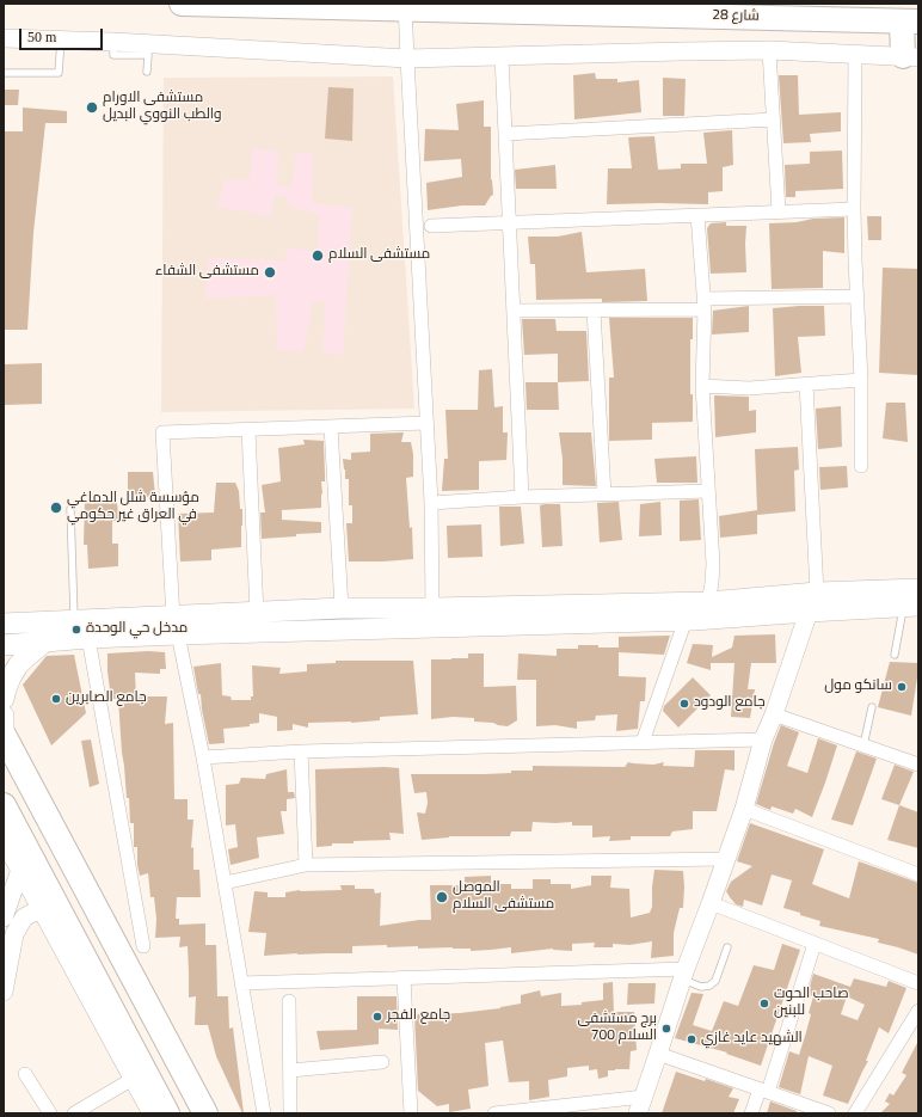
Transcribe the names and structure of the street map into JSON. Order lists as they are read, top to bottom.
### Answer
{
  "streets": {
    "highway": ["شارع 28"]
  },
  "places": [
    "مستشفى الاورام والطب النووي البديل",
    "مستشفى السلام",
    "مستشفى الشفاء",
    "مؤسسة شلل الدماغي في العراق غير حكومي",
    "مدخل حي الوحدة",
    "سانكو مول",
    "جامع الصابرين",
    "جامع الودود",
    "الموصل مستشفى السلام",
    "صاحب الحوت للبنين",
    "جامع الفجر",
    "برج مستشفى السلام 700",
    "الشهيد عايد غازي"
  ],
  "scale_bar": "50 m"
}
